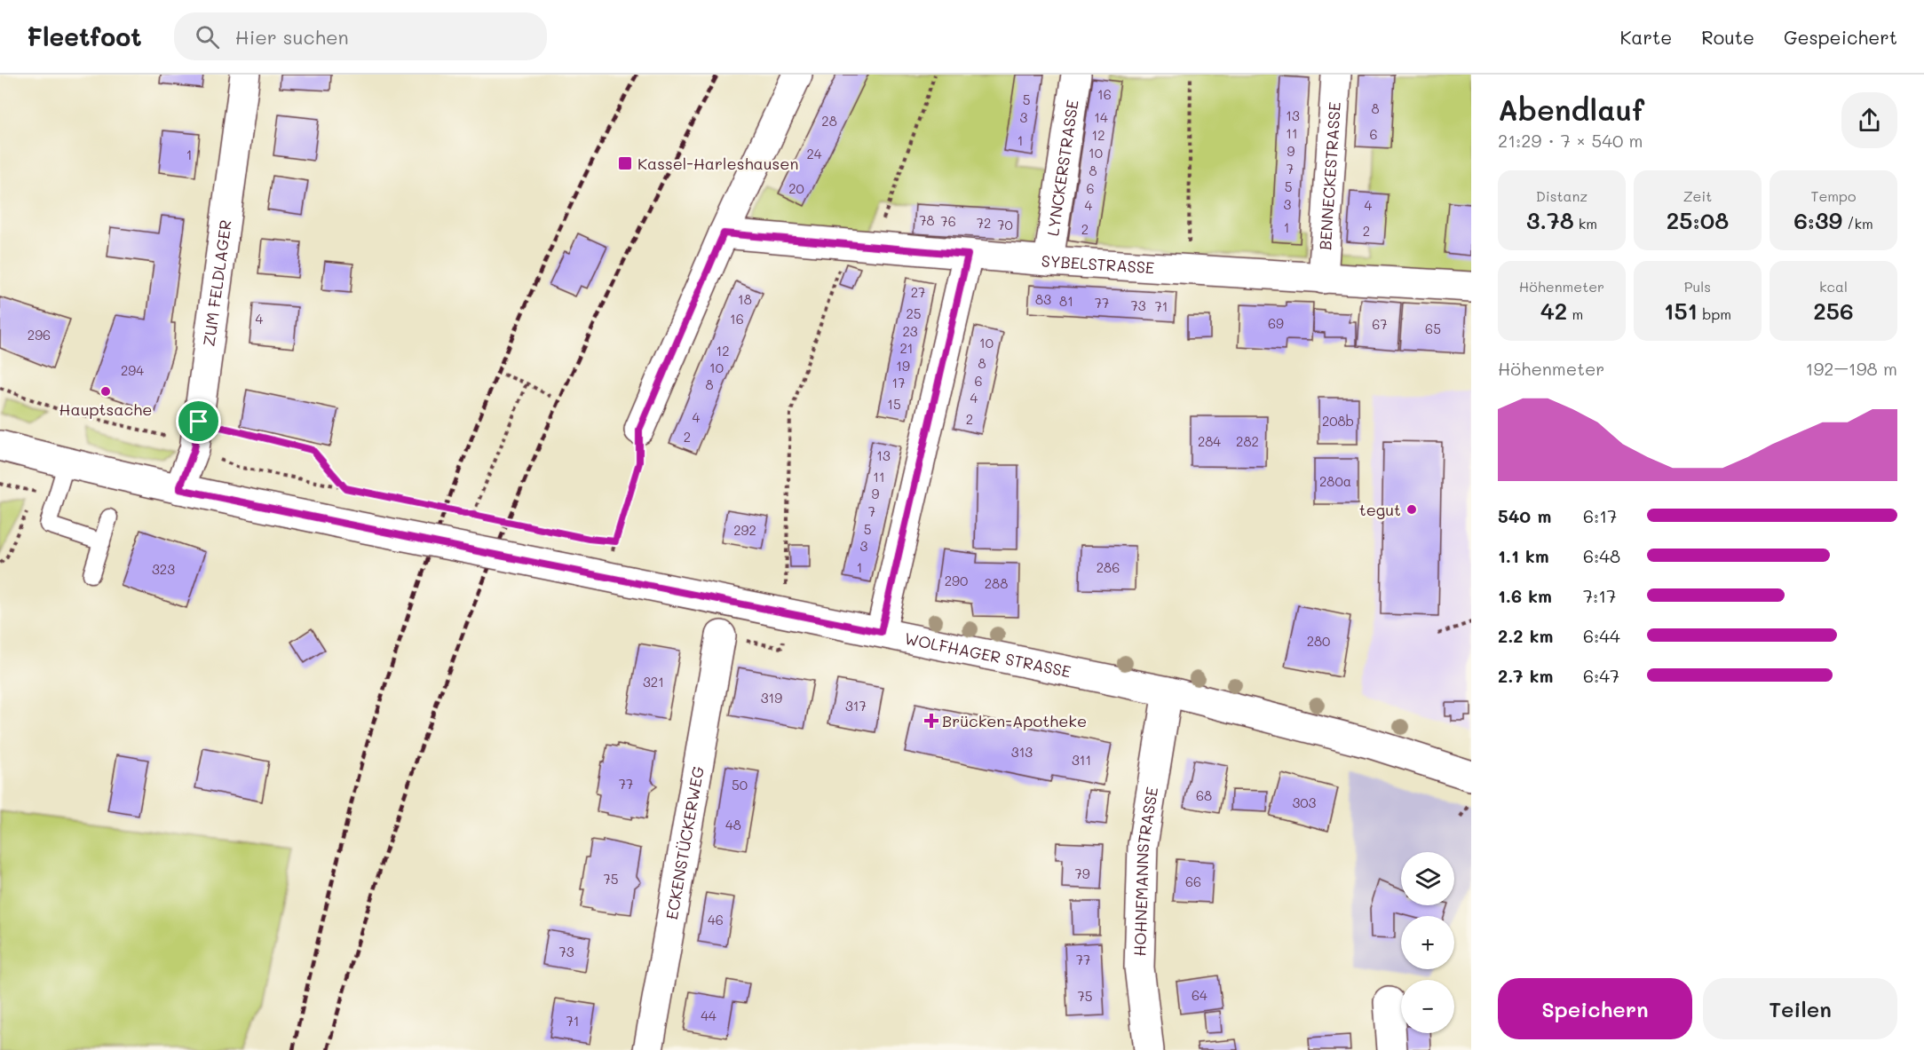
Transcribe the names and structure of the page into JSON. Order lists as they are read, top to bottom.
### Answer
{
  "streets": {
    "street": [
      "LYNCKERSTRASSE",
      "BENNECKESTRASSE",
      "SYBELSTRASSE",
      "ZUM FELDLAGER",
      "WOLFHAGER STRASSE",
      "ECKENSTÜCKERWEG",
      "HOHNEMANNSTRASSE"
    ]
  },
  "crossings": [
    ["LYNCKERSTRASSE", "SYBELSTRASSE"],
    ["BENNECKESTRASSE", "SYBELSTRASSE"],
    ["ZUM FELDLAGER", "WOLFHAGER STRASSE"],
    ["WOLFHAGER STRASSE", "HOHNEMANNSTRASSE"]
  ],
  "places": {
    "transit": ["Kassel-Harleshausen"],
    "other": ["Hauptsache", "tegut"],
    "health": ["Brücken-Apotheke"]
  },
  "house_numbers": [
    "16",
    "5",
    "8",
    "13",
    "3",
    "14",
    "28",
    "11",
    "6",
    "12",
    "1",
    "9",
    "10",
    "24",
    "1",
    "7",
    "8",
    "5",
    "20",
    "6",
    "3",
    "4",
    "4",
    "78",
    "76",
    "72",
    "70",
    "1",
    "2",
    "2",
    "27",
    "18",
    "83",
    "81",
    "77",
    "73",
    "71",
    "25",
    "4",
    "16",
    "69",
    "67",
    "65",
    "23",
    "296",
    "10",
    "21",
    "12",
    "8",
    "19",
    "10",
    "294",
    "6",
    "17",
    "8",
    "4",
    "15",
    "4",
    "2",
    "208b",
    "2",
    "284",
    "282",
    "13",
    "11",
    "280a",
    "9",
    "7",
    "5",
    "292",
    "3",
    "1",
    "286",
    "323",
    "290",
    "288",
    "280",
    "321",
    "319",
    "317",
    "313",
    "311",
    "77",
    "50",
    "68",
    "303",
    "48",
    "79",
    "75",
    "66",
    "46",
    "73",
    "77",
    "64",
    "75",
    "44",
    "71"
  ],
  "page": {
    "header": "Fleetfoot",
    "search": "Hier suchen",
    "nav": ["Karte", "Route", "Gespeichert"],
    "heading": ["Abendlauf", "21:29 · 7 × 540 m"],
    "stats": [
      ["Distanz", "3.78 km"],
      ["Zeit", "25:08"],
      ["Tempo", "6:39 /km"],
      ["Höhenmeter", "42 m"],
      ["Puls", "151 bpm"],
      ["kcal", "256"]
    ],
    "chart": ["Höhenmeter", "192–198 m"],
    "list": [
      {
        "name": "540 m",
        "note": "6:17"
      },
      {
        "name": "1.1 km",
        "note": "6:48"
      },
      {
        "name": "1.6 km",
        "note": "7:17"
      },
      {
        "name": "2.2 km",
        "note": "6:44"
      },
      {
        "name": "2.7 km",
        "note": "6:47"
      }
    ],
    "map_buttons": ["+", "−"],
    "buttons": ["Speichern", "Teilen"]
  }
}
